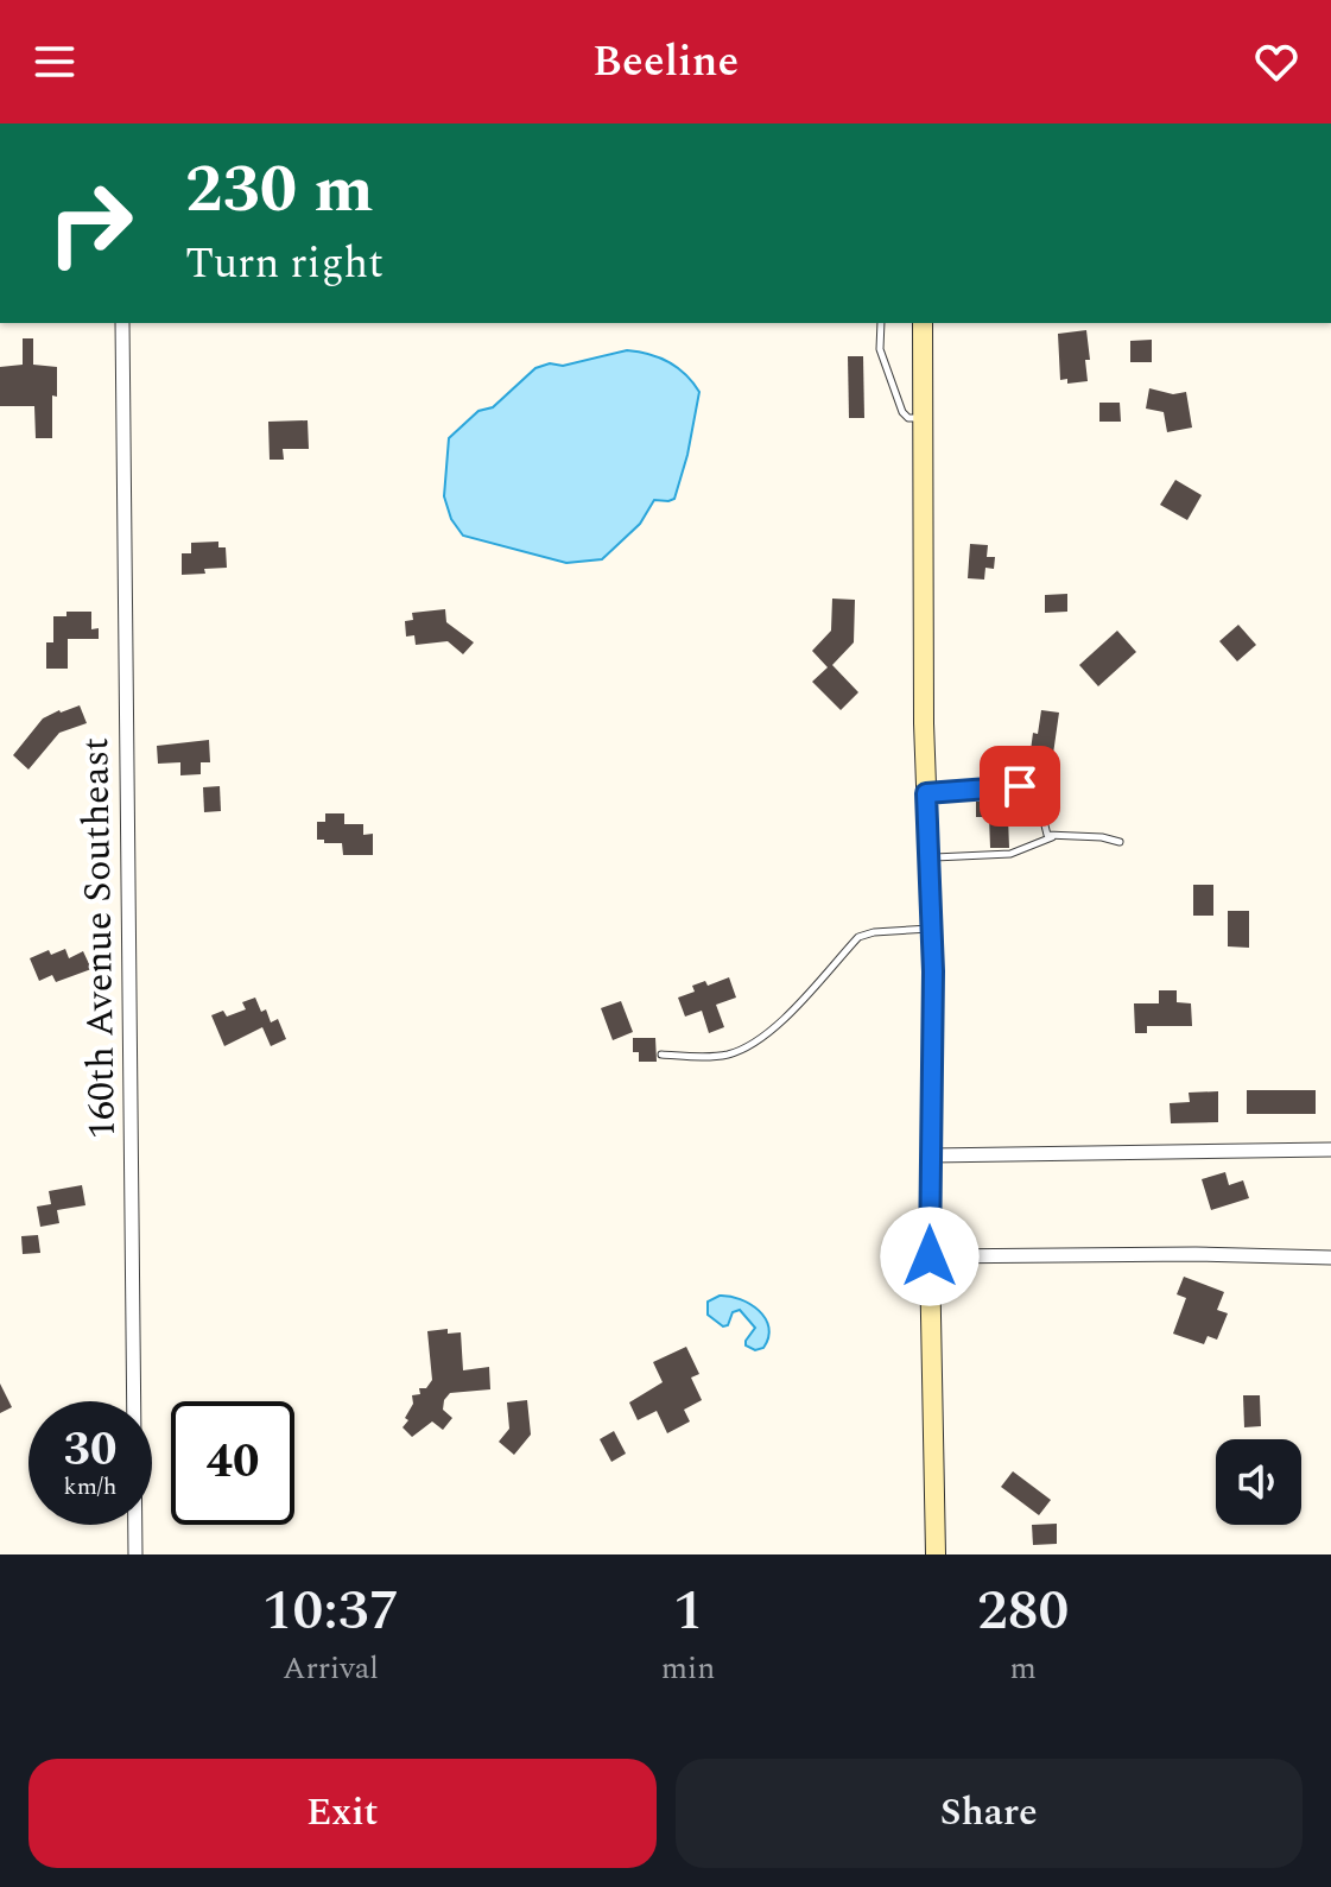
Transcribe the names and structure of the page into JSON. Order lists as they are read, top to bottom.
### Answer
{
  "streets": {
    "street": ["160th Avenue Southeast"]
  },
  "page": {
    "header": "Beeline",
    "turn": ["230 m", "Turn right"],
    "speed": "30 km/h",
    "limit": "40",
    "eta": [
      "10:37",
      "Arrival",
      "1",
      "min",
      "280",
      "m"
    ],
    "buttons": ["Exit", "Share"]
  }
}
